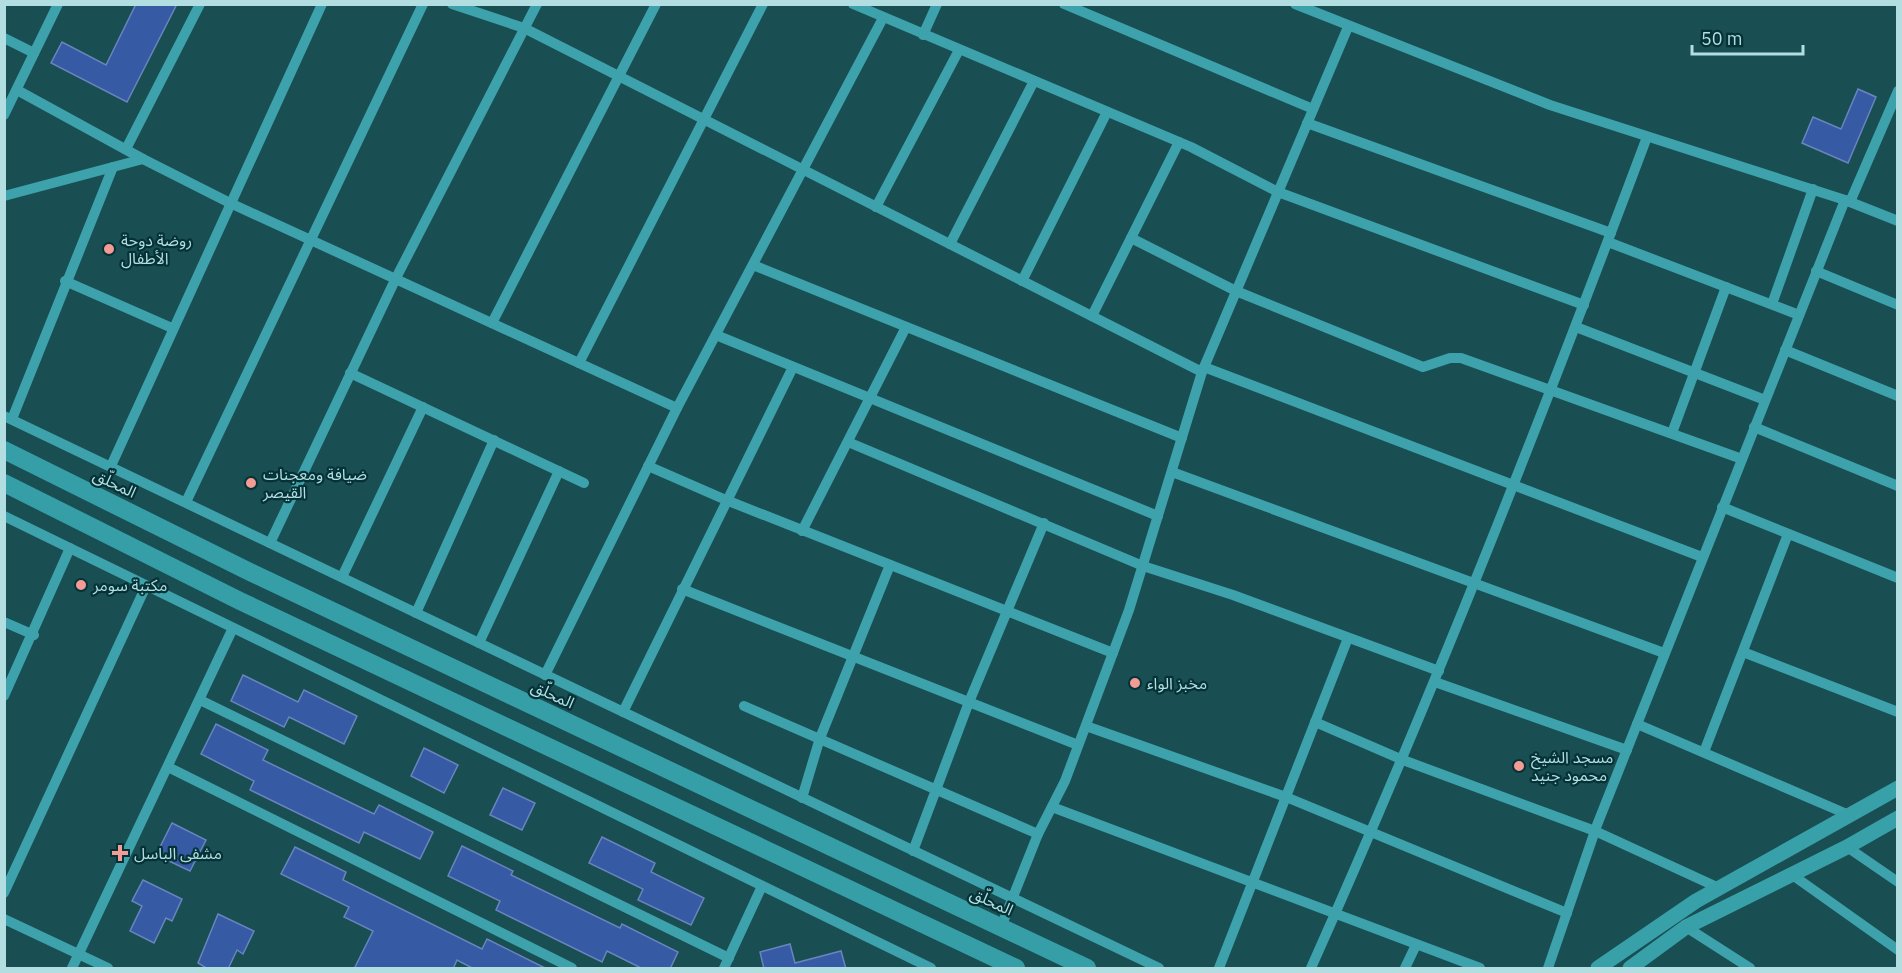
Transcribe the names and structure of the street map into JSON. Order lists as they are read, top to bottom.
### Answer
{
  "streets": {
    "highway": ["المحلّق"]
  },
  "places": {
    "other": [
      "روضة دوحة الأطفال",
      "ضيافة ومعجنات القيصر",
      "مكتبة سومر",
      "مخبز الواء",
      "مسجد الشيخ محمود جنيد"
    ],
    "health": ["مشفى الباسل"]
  },
  "scale_bar": "50 m"
}
